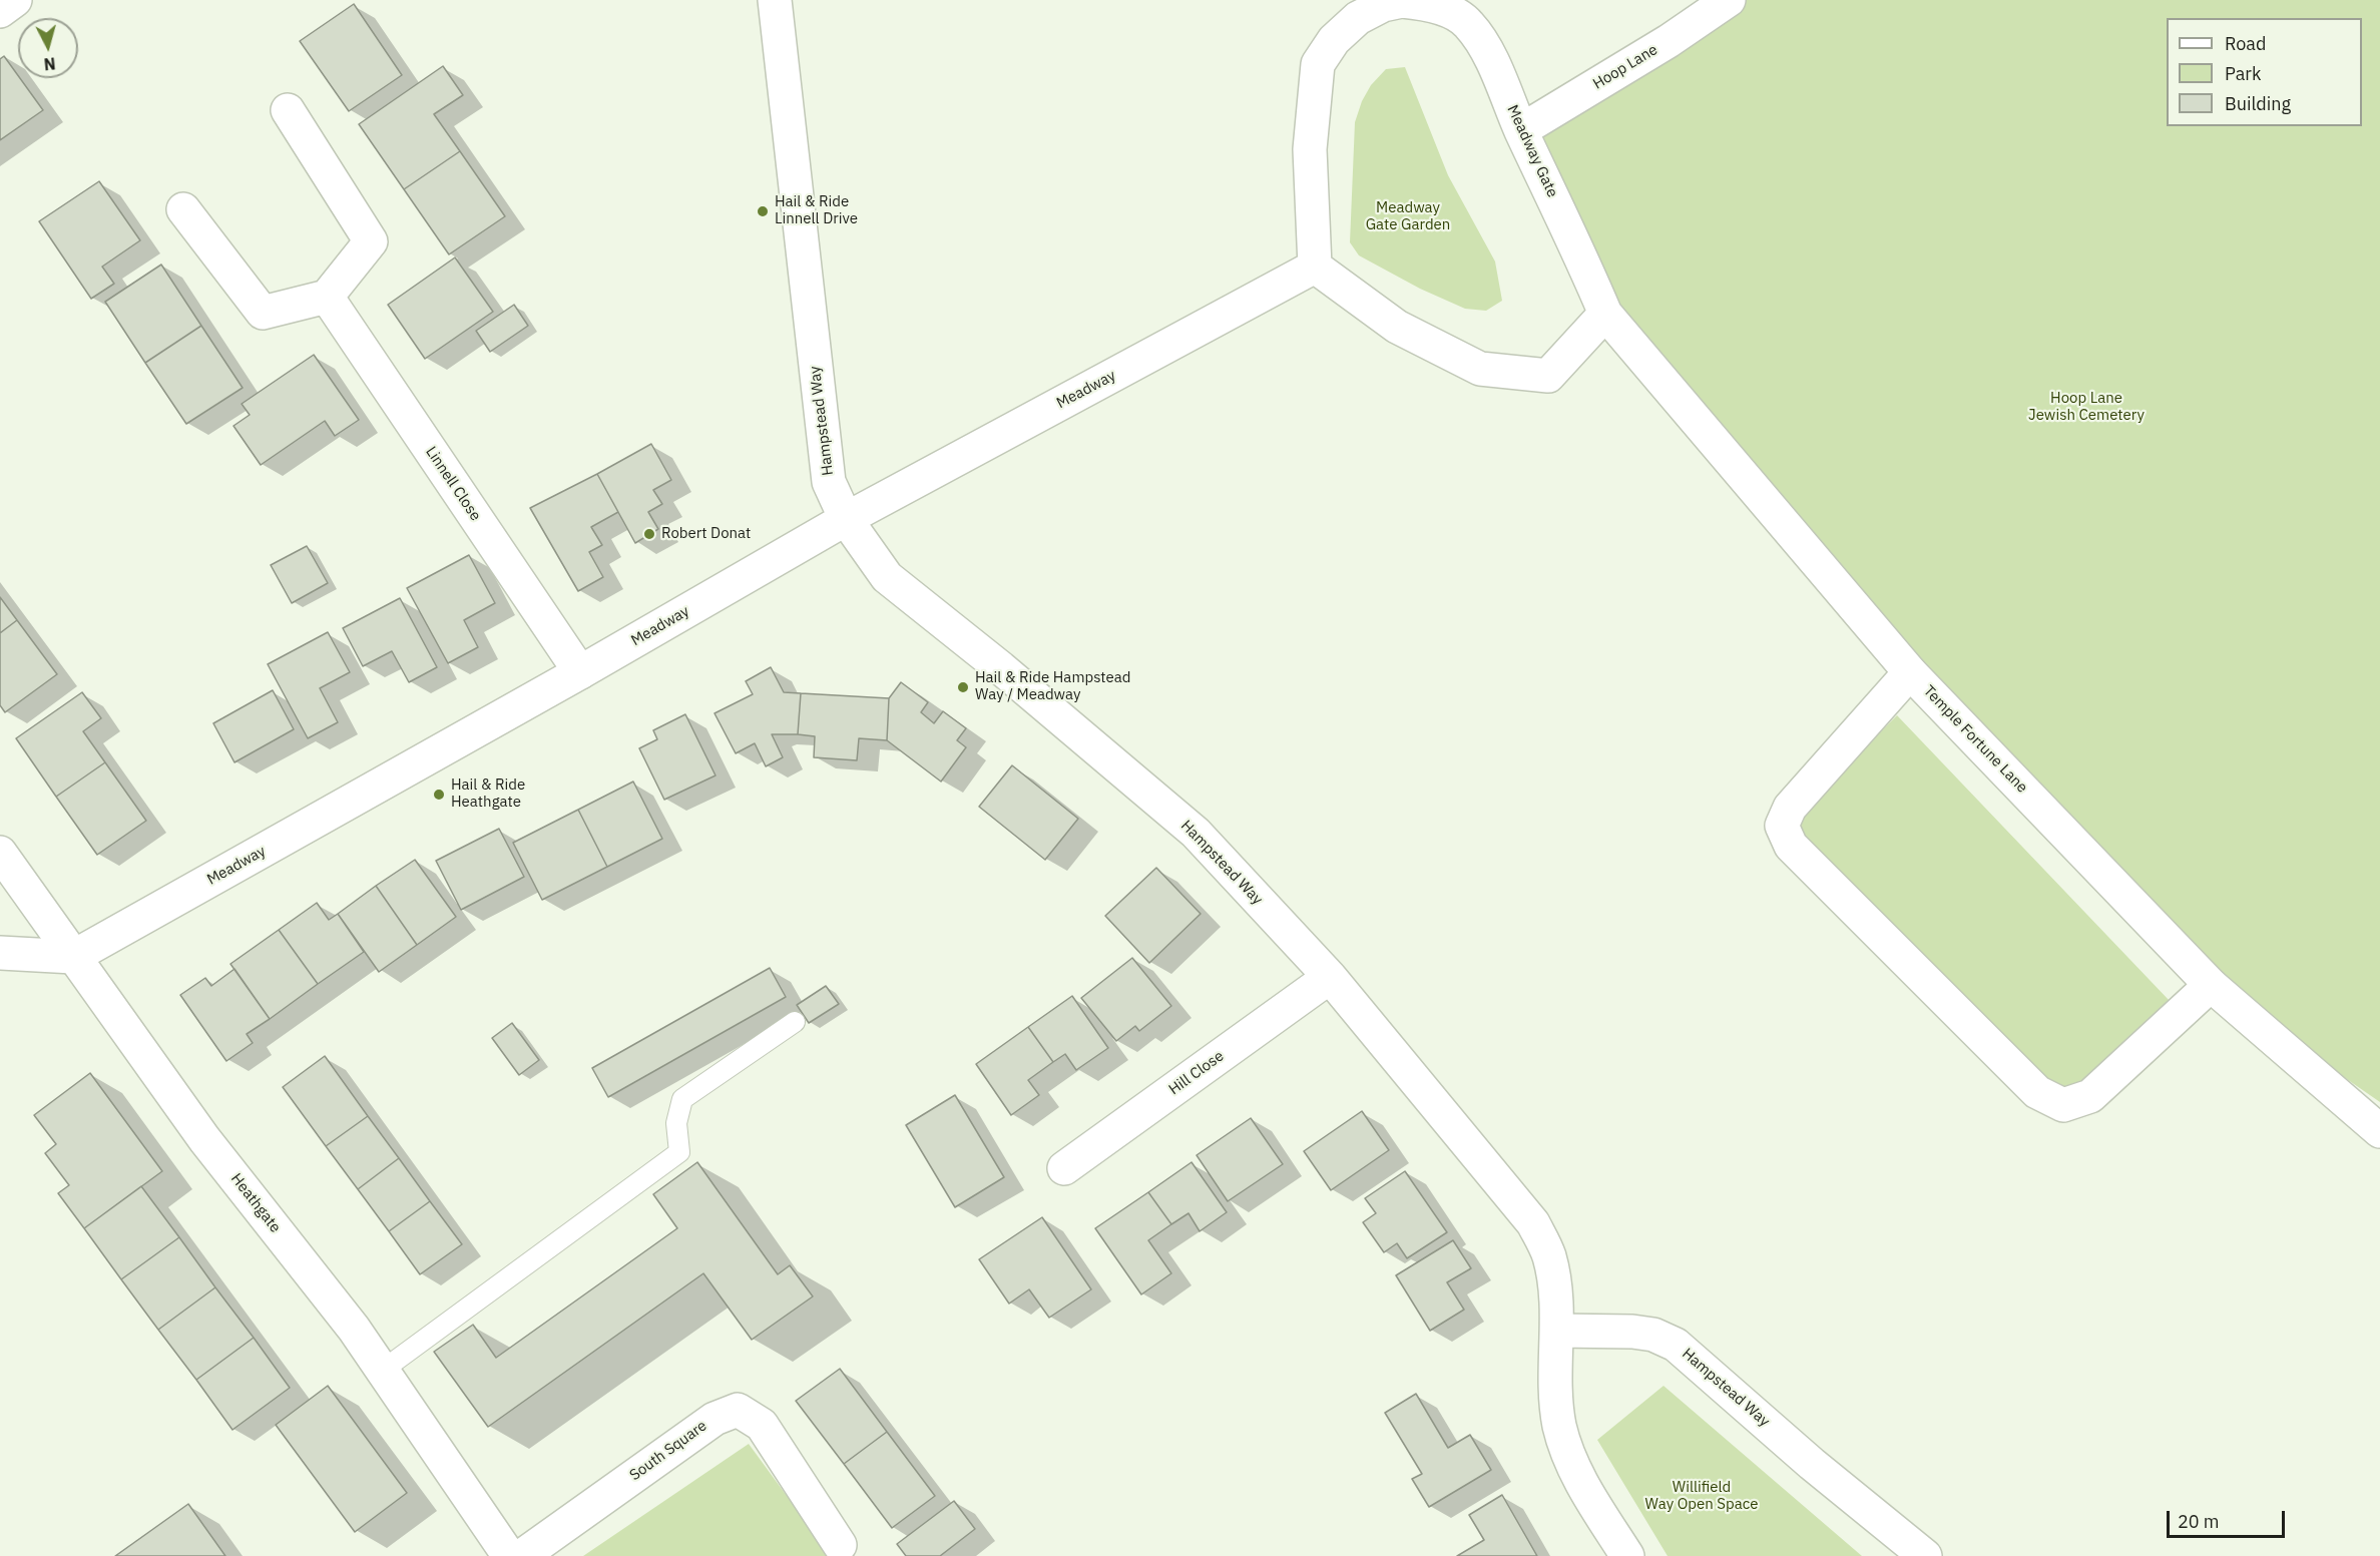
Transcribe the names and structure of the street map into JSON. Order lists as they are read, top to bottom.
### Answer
{
  "streets": {
    "street": [
      "Hoop Lane",
      "Meadway Gate",
      "Meadway",
      "Hampstead Way",
      "Linnell Close",
      "Temple Fortune Lane",
      "Hill Close",
      "Heathgate",
      "South Square"
    ]
  },
  "crossings": [
    ["Hoop Lane", "Meadway Gate"],
    ["Meadway Gate", "Meadway"],
    ["Meadway Gate", "Temple Fortune Lane"],
    ["Meadway", "Hampstead Way"],
    ["Meadway", "Linnell Close"],
    ["Meadway", "Heathgate"],
    ["Hampstead Way", "Hill Close"]
  ],
  "parks": ["Meadway Gate Garden", "Hoop Lane Jewish Cemetery", "Willifield Way Open Space"],
  "places": [
    "Hail & Ride Linnell Drive",
    "Robert Donat",
    "Hail & Ride Hampstead Way / Meadway",
    "Hail & Ride Heathgate"
  ],
  "legend": ["Road", "Park", "Building"],
  "scale_bar": "20 m",
  "north": "bottom"
}
